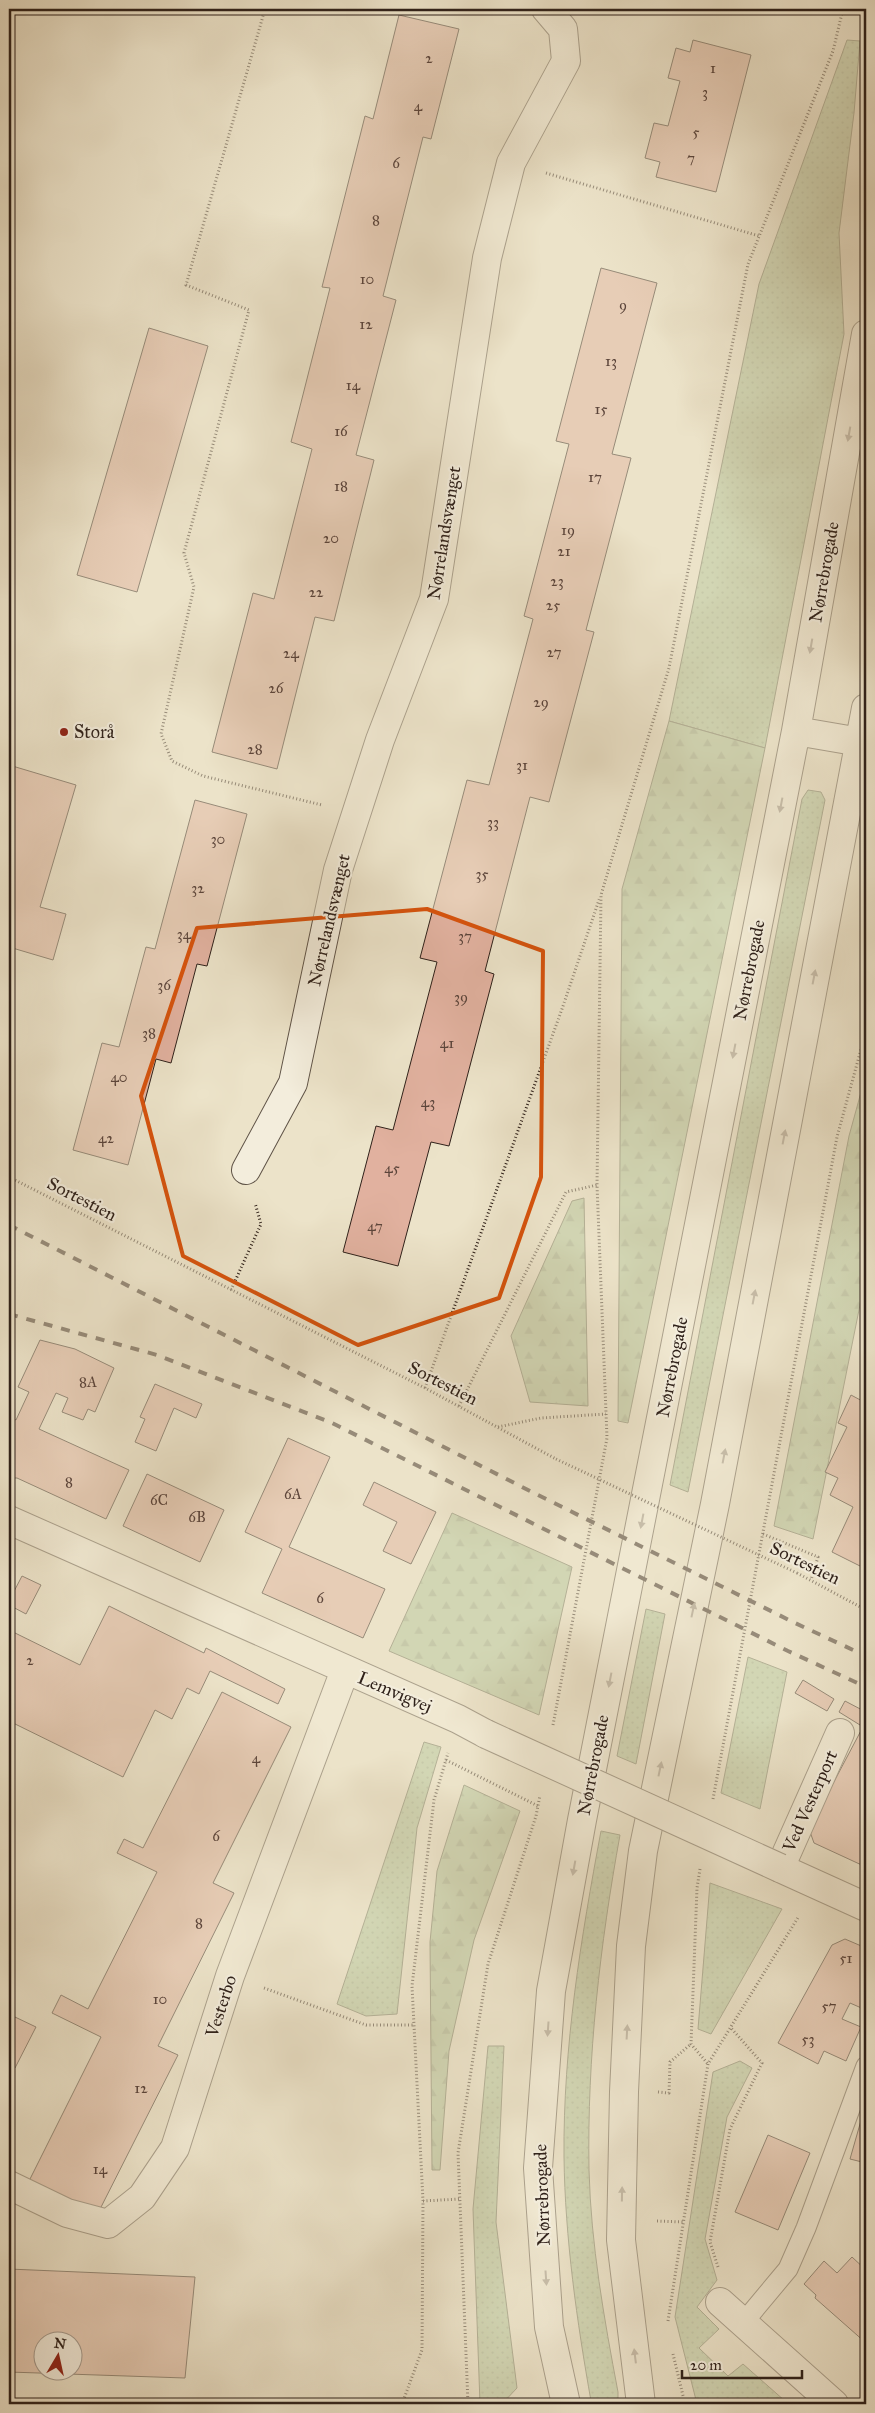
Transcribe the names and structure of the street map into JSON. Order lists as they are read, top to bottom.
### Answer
{
  "streets": {
    "street": [
      "Nørrelandsvænget",
      "Nørrebrogade",
      "Lemvigvej",
      "Ved Vesterport",
      "Vesterbo"
    ],
    "path": ["Sortestien"]
  },
  "crossings": [
    ["Lemvigvej", "Ved Vesterport"],
    ["Lemvigvej", "Vesterbo"]
  ],
  "places": ["Storå"],
  "house_numbers": [
    "2",
    "1",
    "3",
    "4",
    "5",
    "7",
    "6",
    "8",
    "10",
    "9",
    "12",
    "13",
    "14",
    "15",
    "16",
    "17",
    "18",
    "19",
    "20",
    "21",
    "23",
    "22",
    "25",
    "27",
    "24",
    "26",
    "29",
    "28",
    "31",
    "33",
    "30",
    "35",
    "32",
    "34",
    "37",
    "36",
    "39",
    "38",
    "41",
    "40",
    "43",
    "42",
    "45",
    "47",
    "8A",
    "8",
    "6A",
    "6C",
    "6B",
    "6",
    "2",
    "4",
    "6",
    "8",
    "51",
    "10",
    "57",
    "53",
    "12",
    "14"
  ],
  "scale_bar": "20 m",
  "north": "top"
}
